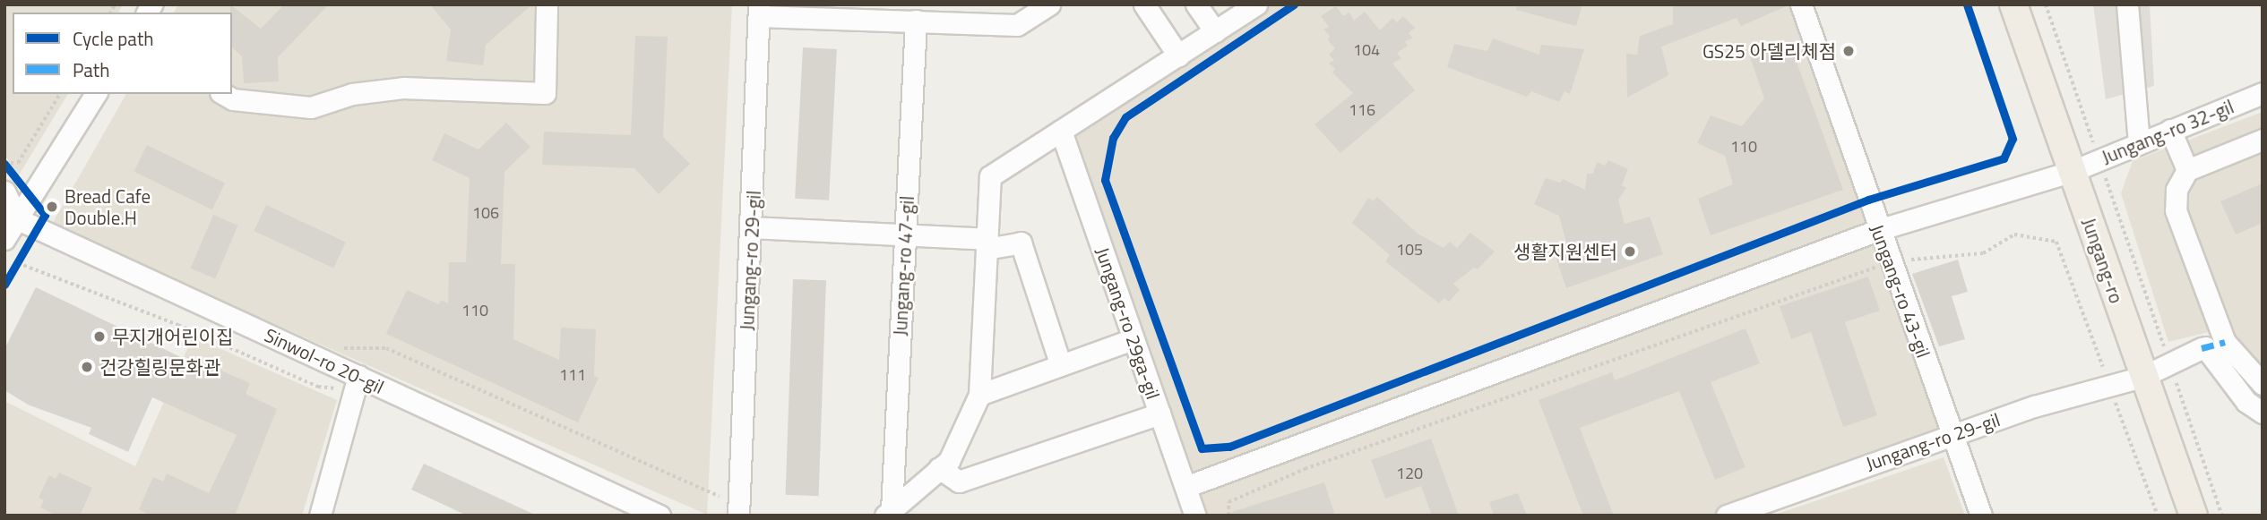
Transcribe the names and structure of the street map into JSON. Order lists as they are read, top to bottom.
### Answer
{
  "streets": {
    "main road": ["Jungang-ro"],
    "street": [
      "Jungang-ro 32-gil",
      "Jungang-ro 29-gil",
      "Jungang-ro 47-gil",
      "Jungang-ro 43-gil",
      "Jungang-ro 29ga-gil",
      "Sinwol-ro 20-gil"
    ]
  },
  "crossings": [
    ["Jungang-ro 32-gil", "Jungang-ro"],
    ["Jungang-ro 32-gil", "Jungang-ro 43-gil"],
    ["Jungang-ro 32-gil", "Jungang-ro 29ga-gil"],
    ["Jungang-ro 29-gil", "Jungang-ro"],
    ["Jungang-ro 29-gil", "Jungang-ro 43-gil"],
    ["Jungang-ro 47-gil", "Jungang-ro 29ga-gil"]
  ],
  "places": [
    "GS25 아델리체점",
    "Bread Cafe Double.H",
    "생활지원센터",
    "무지개어린이집",
    "건강힐링문화관"
  ],
  "house_numbers": [
    "104",
    "116",
    "110",
    "106",
    "105",
    "110",
    "111",
    "120"
  ],
  "legend": ["Cycle path", "Path"]
}
